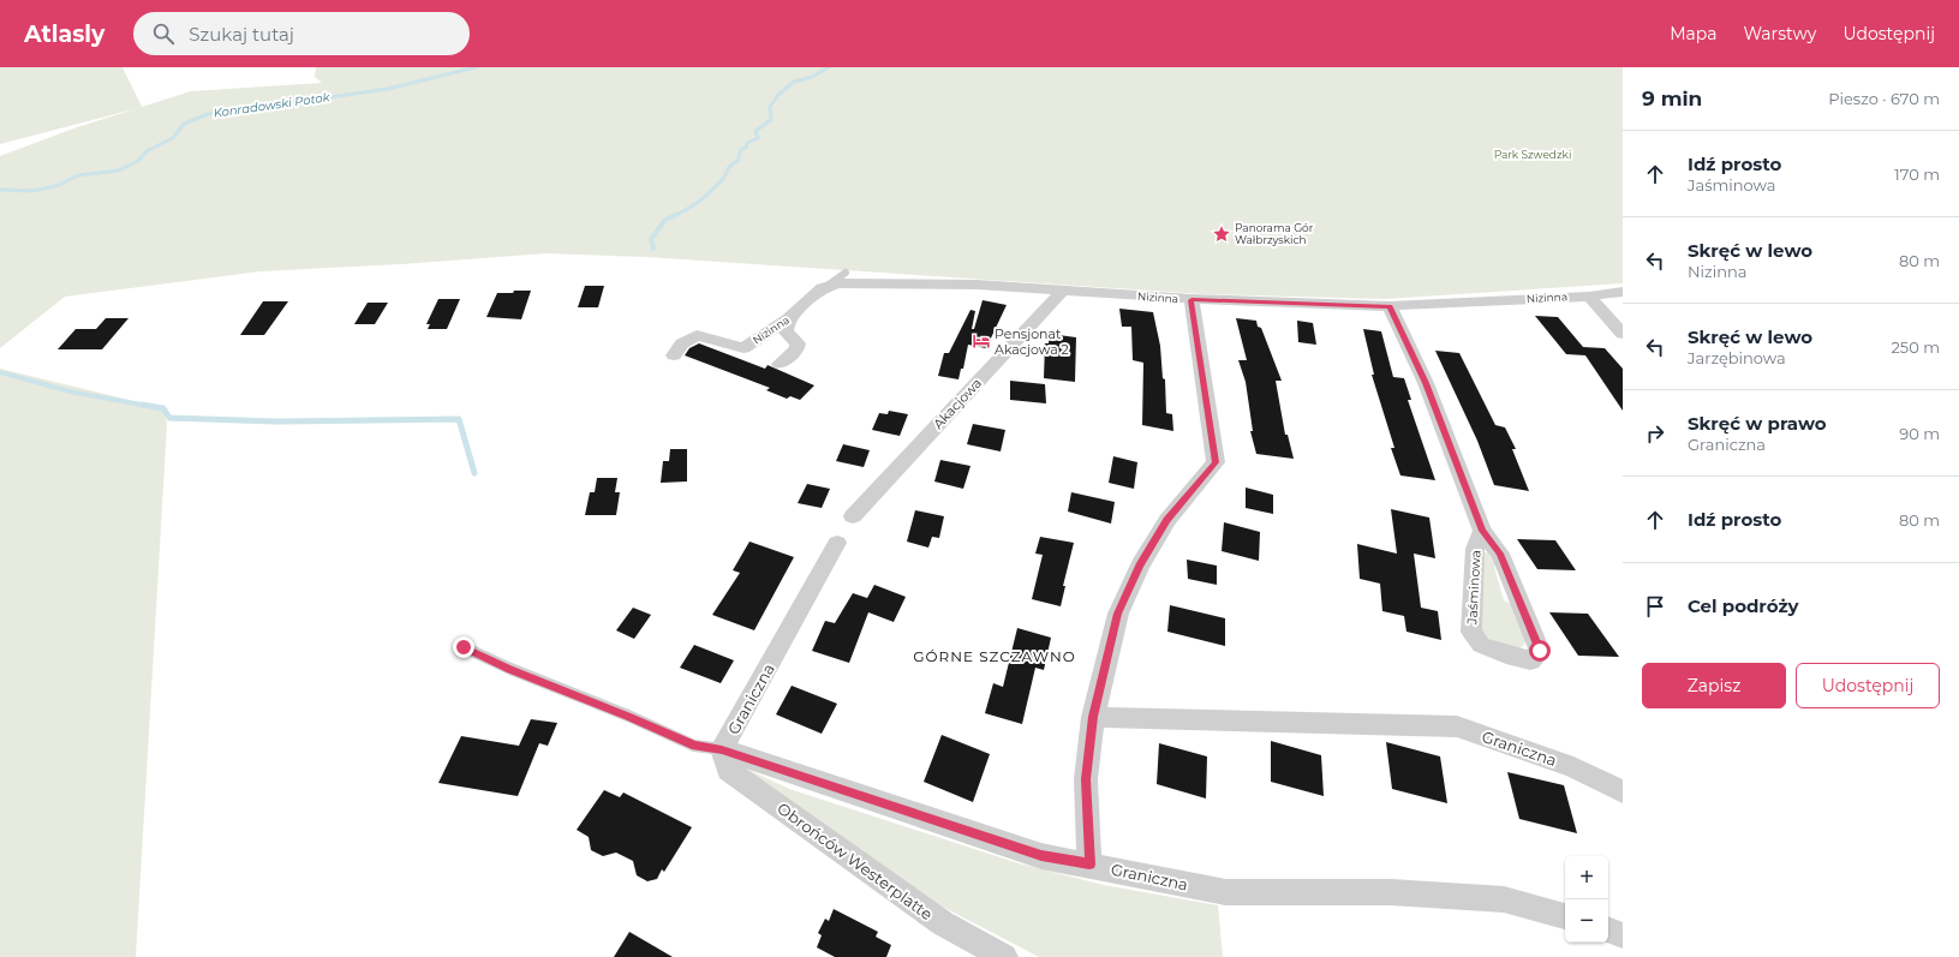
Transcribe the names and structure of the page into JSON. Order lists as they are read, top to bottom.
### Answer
{
  "streets": {
    "street": [
      "Nizinna",
      "Akacjowa",
      "Jaśminowa",
      "Graniczna",
      "Obrońców Westerplatte"
    ]
  },
  "crossings": [
    ["Nizinna", "Akacjowa"],
    ["Nizinna", "Jaśminowa"],
    ["Graniczna", "Obrońców Westerplatte"]
  ],
  "districts": ["GÓRNE SZCZAWNO"],
  "water": ["Konradowski Potok"],
  "parks": ["Park Szwedzki"],
  "places": {
    "place": ["Panorama Gór Wałbrzyskich"],
    "hotel": ["Pensjonat Akacjowa 2"]
  },
  "page": {
    "header": "Atlasly",
    "search": "Szukaj tutaj",
    "nav": ["Mapa", "Warstwy", "Udostępnij"],
    "heading": ["9 min", "Pieszo · 670 m"],
    "list": [
      ["Idź prosto", "Jaśminowa", "170 m"],
      ["Skręć w lewo", "Nizinna", "80 m"],
      ["Skręć w lewo", "Jarzębinowa", "250 m"],
      ["Skręć w prawo", "Graniczna", "90 m"],
      ["Idź prosto", "80 m"],
      "Cel podróży"
    ],
    "buttons": ["Zapisz", "Udostępnij"],
    "map_buttons": ["+", "−"]
  }
}
